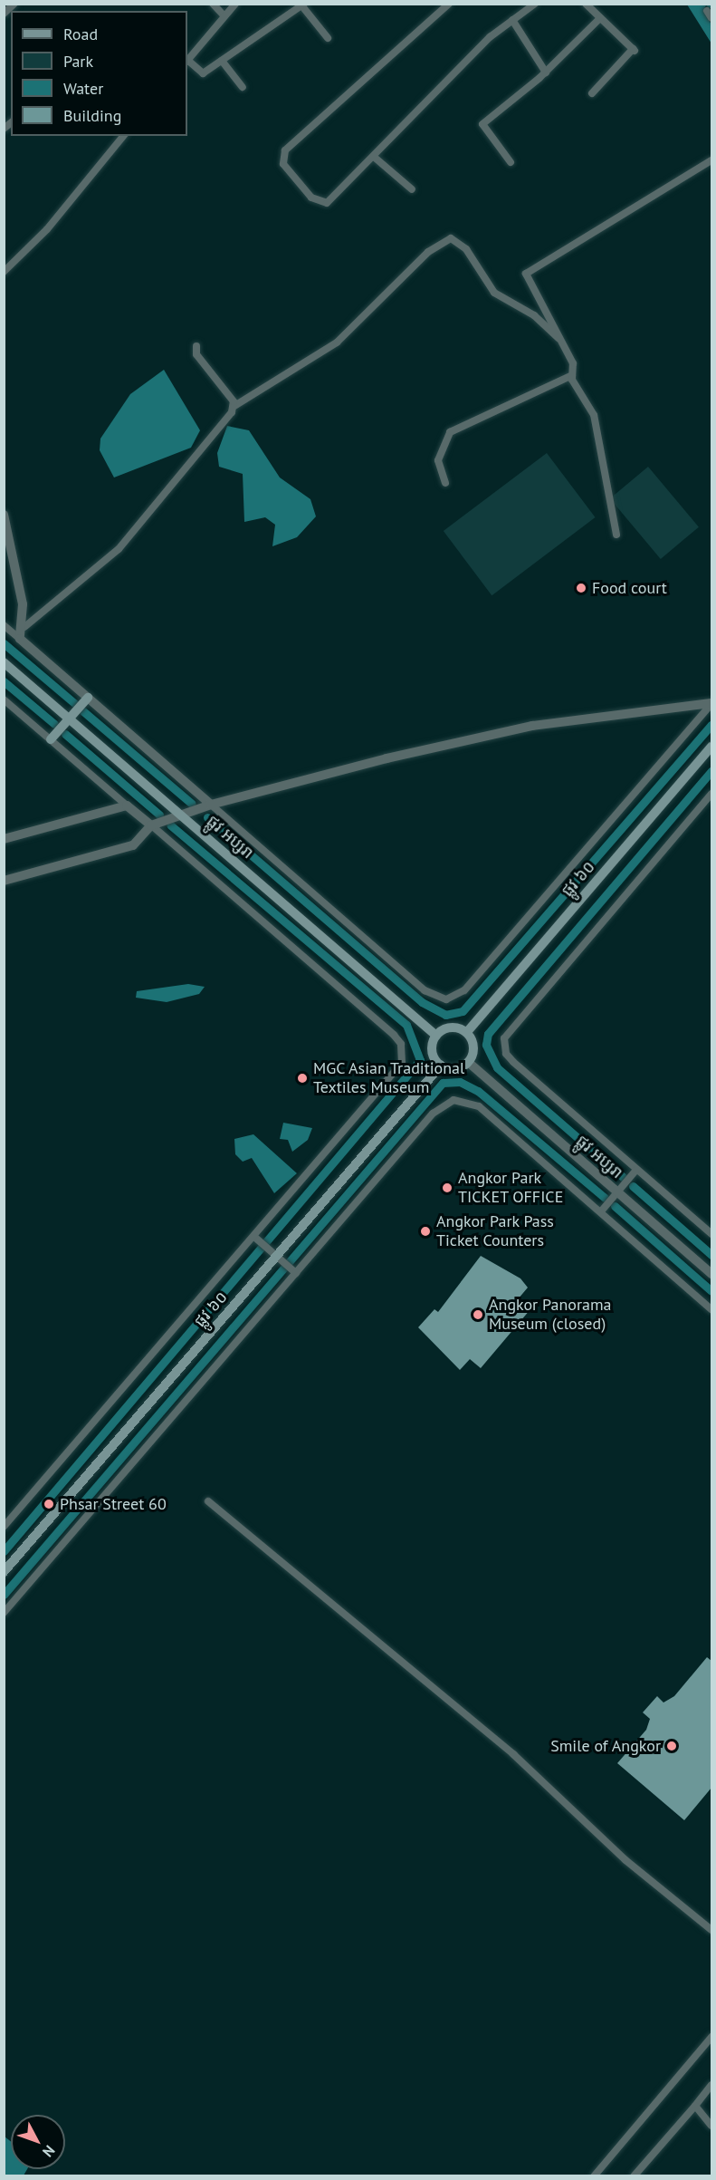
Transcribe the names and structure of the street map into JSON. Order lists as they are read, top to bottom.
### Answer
{
  "streets": {
    "main road": ["ផ្លូវ អប្សរា", "ផ្លូវ ៦០"]
  },
  "crossings": [
    ["ផ្លូវ អប្សរា", "ផ្លូវ ៦០"]
  ],
  "places": [
    "Food court",
    "MGC Asian Traditional Textiles Museum",
    "Angkor Park TICKET OFFICE",
    "Angkor Park Pass Ticket Counters",
    "Angkor Panorama Museum (closed)",
    "Phsar Street 60",
    "Smile of Angkor"
  ],
  "legend": [
    "Road",
    "Park",
    "Water",
    "Building"
  ],
  "north": "bottom right"
}
